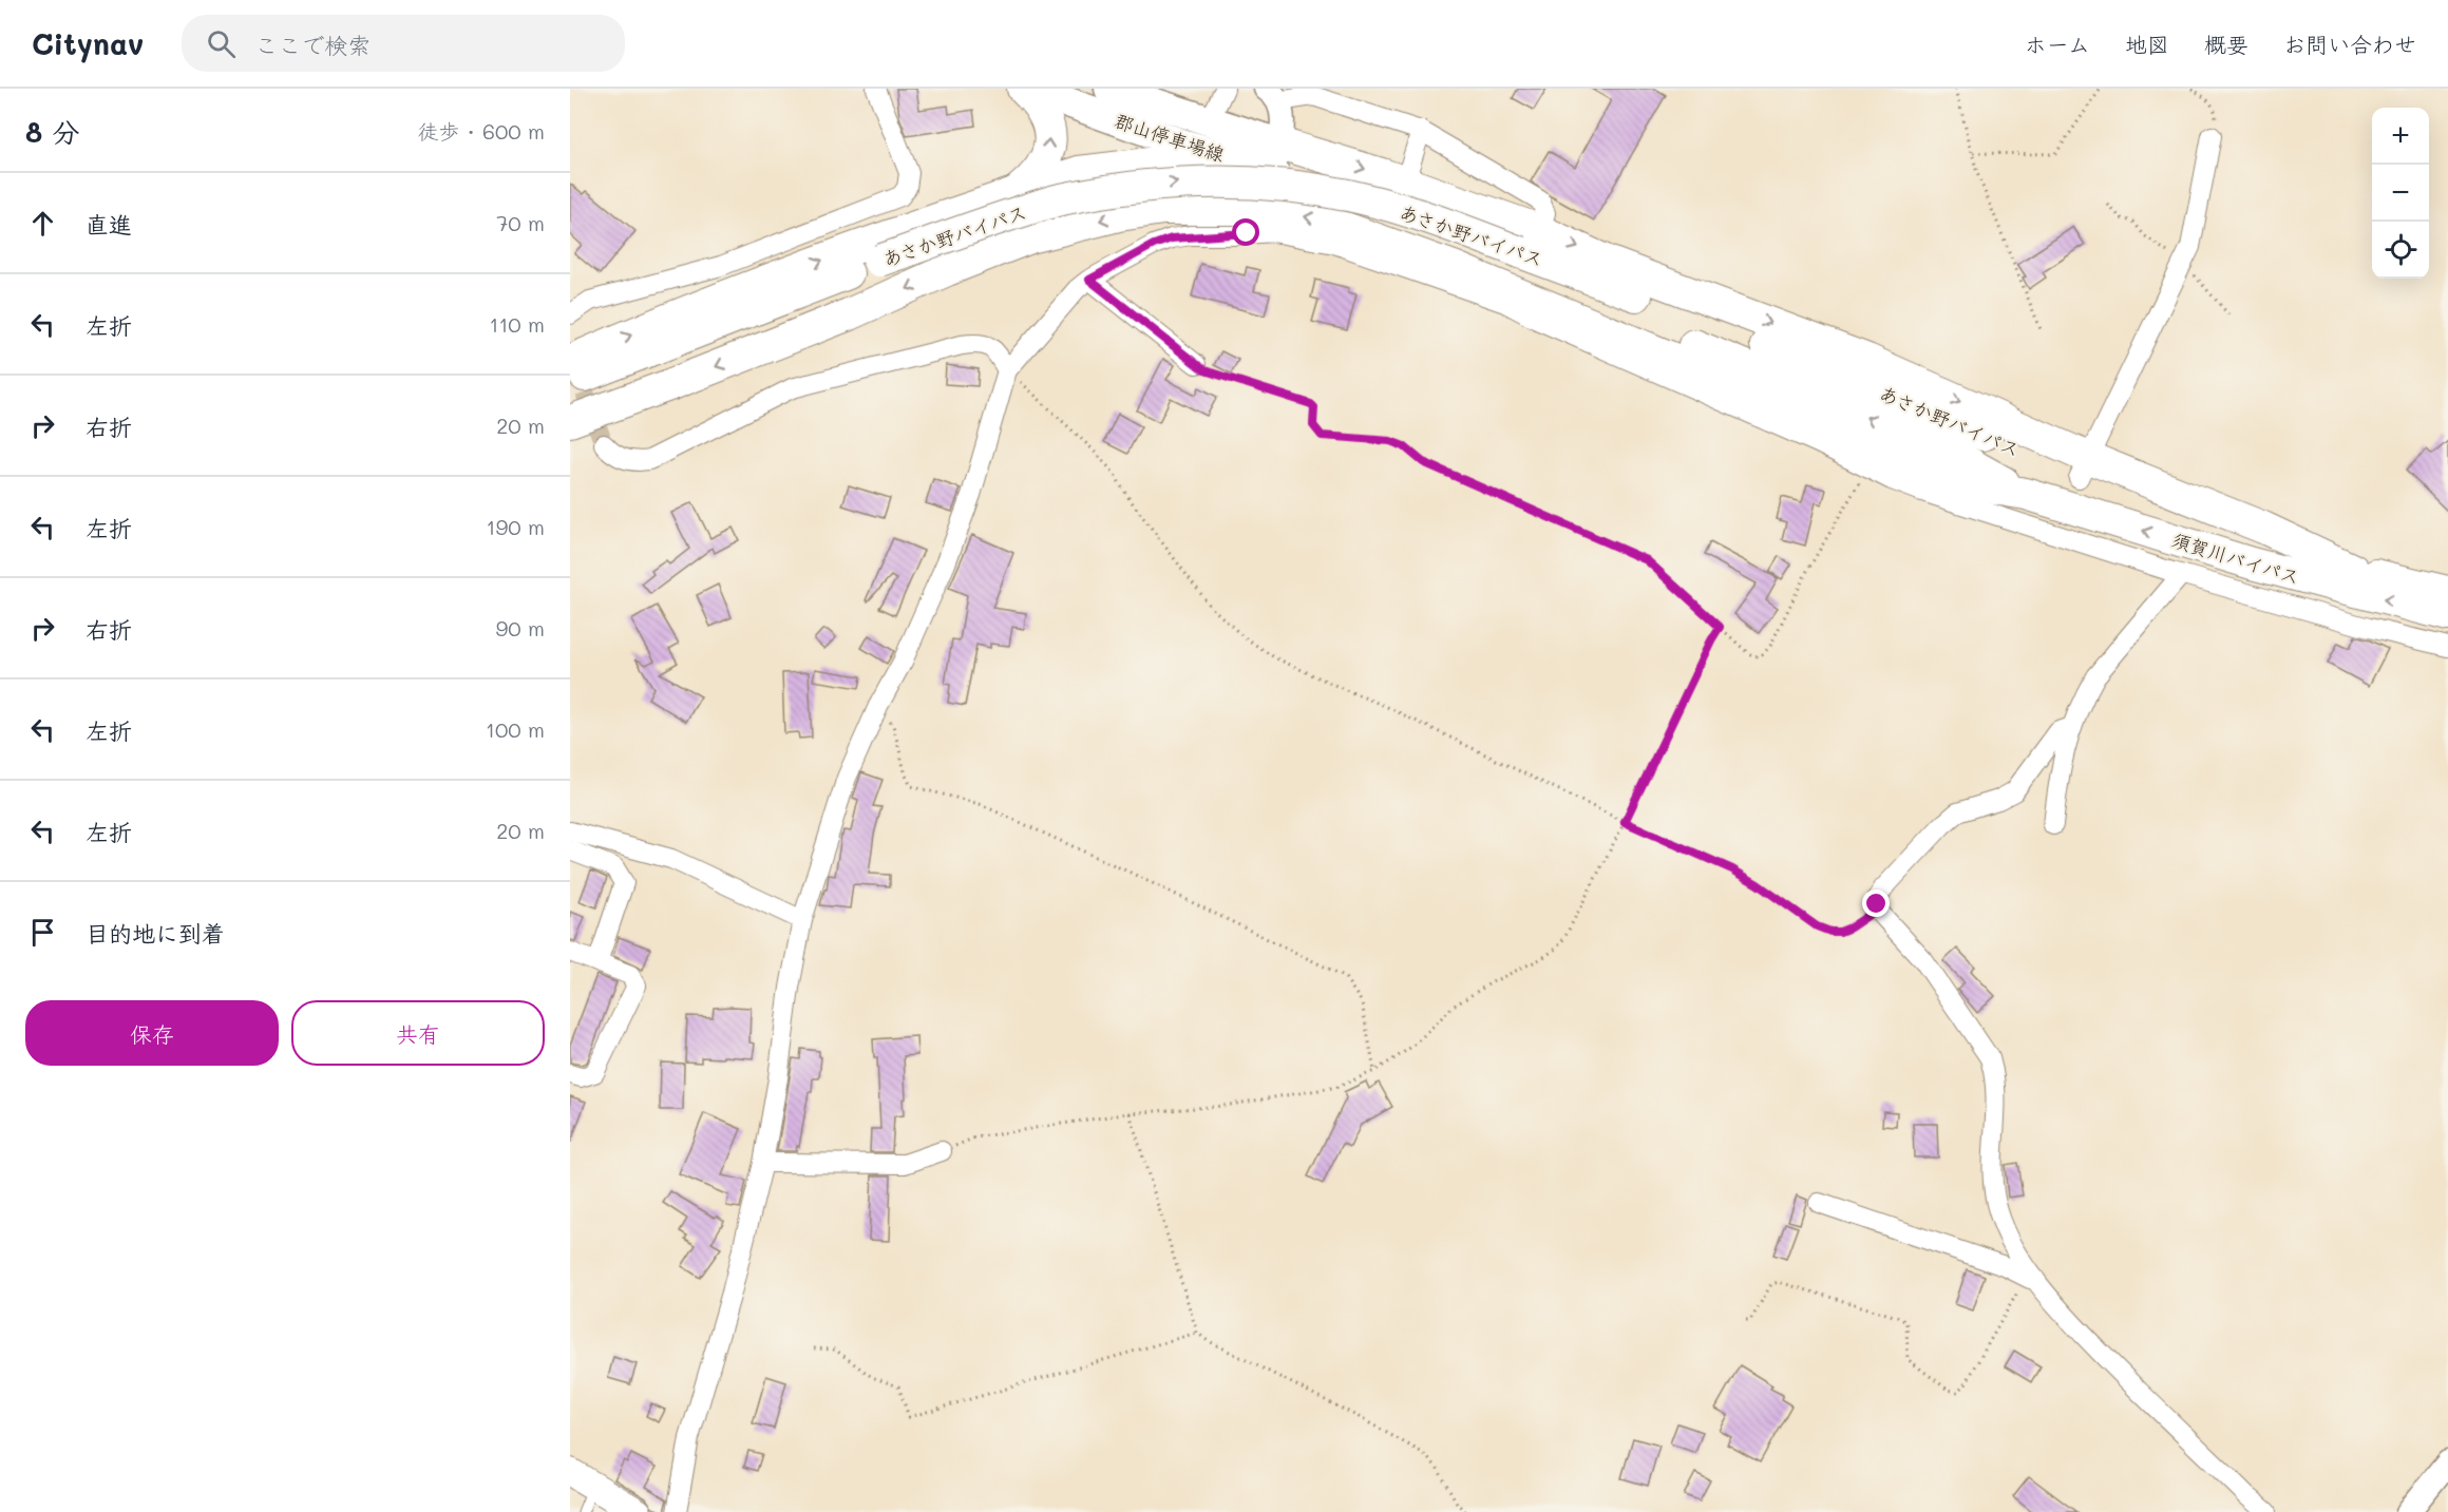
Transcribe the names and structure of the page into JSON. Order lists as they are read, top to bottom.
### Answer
{
  "streets": {
    "highway": ["あさか野バイパス", "須賀川バイパス"],
    "main road": ["郡山停車場線"]
  },
  "crossings": [
    ["あさか野バイパス", "須賀川バイパス"]
  ],
  "one_way": ["須賀川バイパス"],
  "page": {
    "header": "Citynav",
    "search": "ここで検索",
    "nav": [
      "ホーム",
      "地図",
      "概要",
      "お問い合わせ"
    ],
    "heading": ["8 分", "徒歩 · 600 m"],
    "map_buttons": ["+", "−"],
    "list": [
      ["直進", "70 m"],
      ["左折", "110 m"],
      ["右折", "20 m"],
      ["左折", "190 m"],
      ["右折", "90 m"],
      ["左折", "100 m"],
      ["左折", "20 m"],
      "目的地に到着"
    ],
    "buttons": ["保存", "共有"]
  }
}
